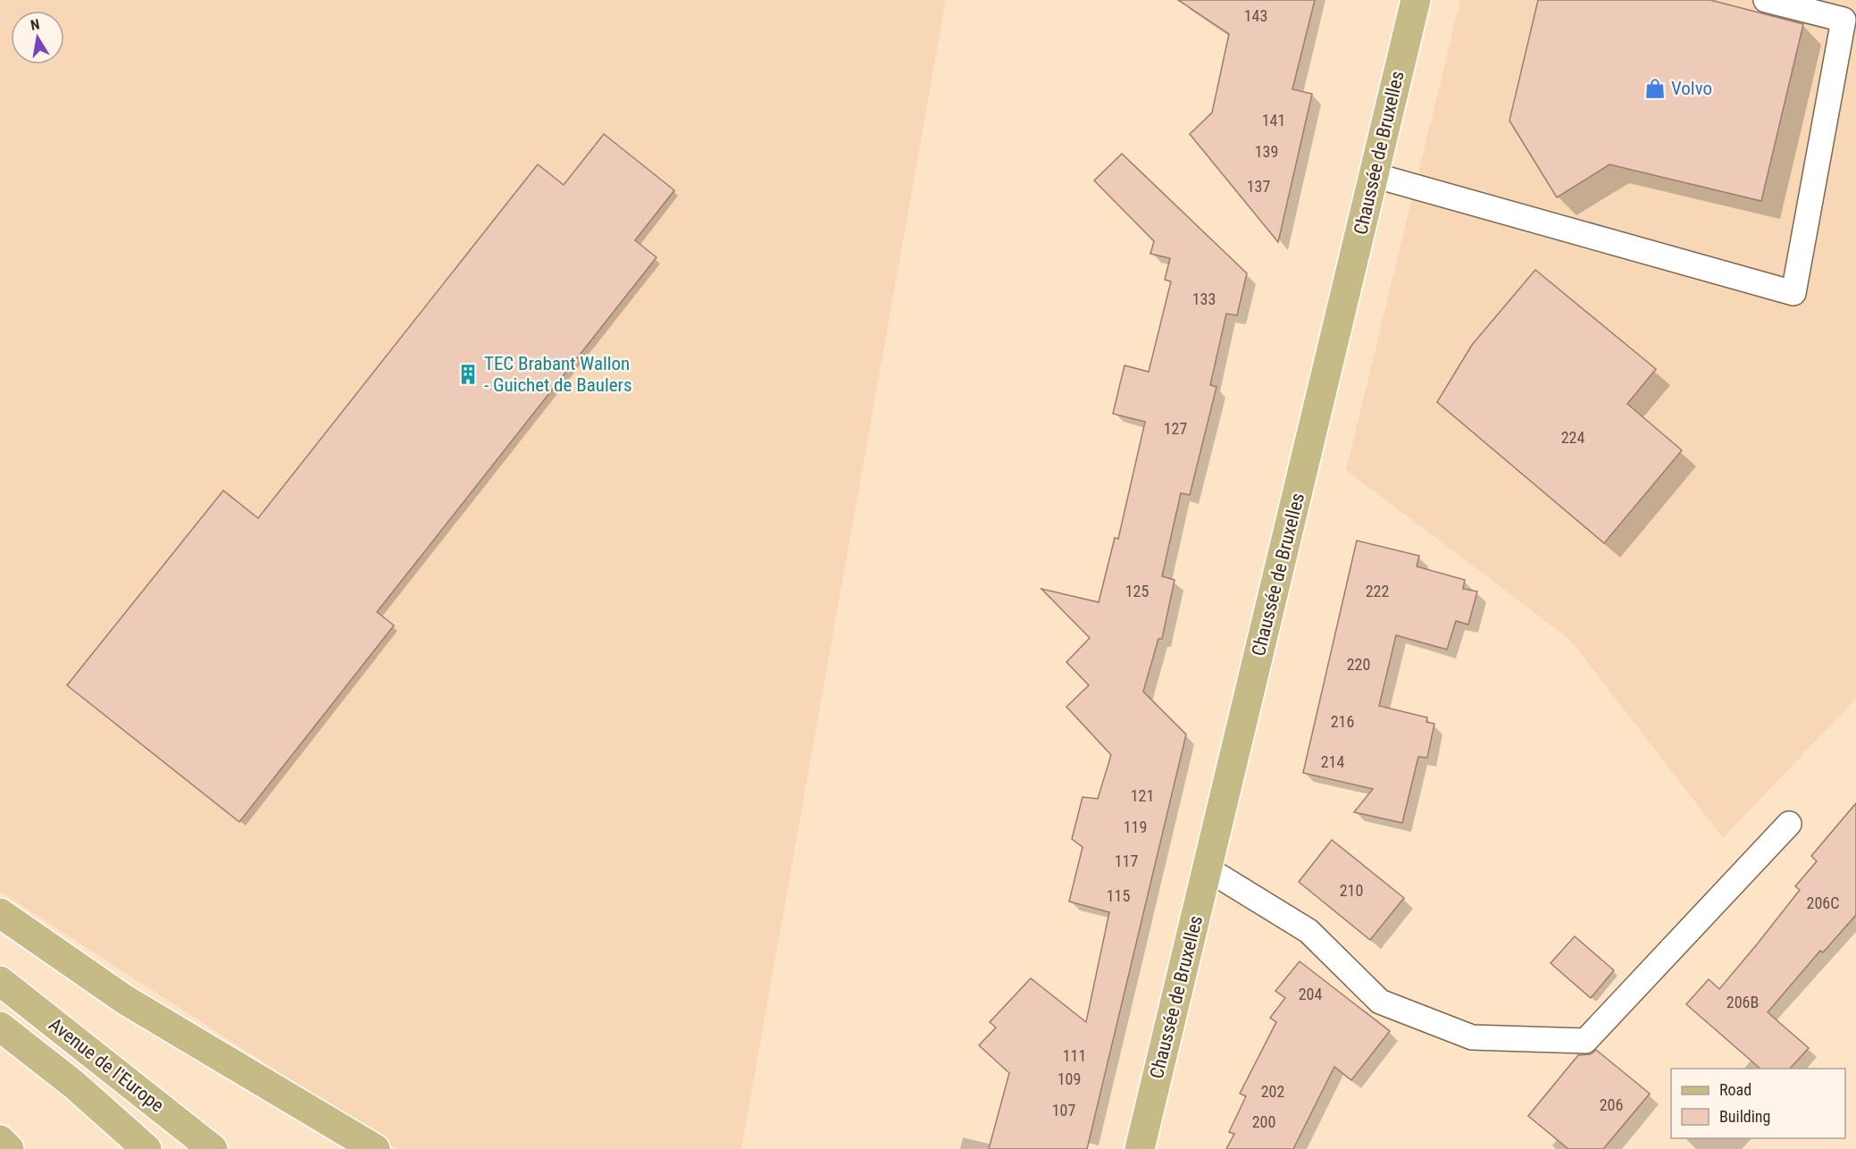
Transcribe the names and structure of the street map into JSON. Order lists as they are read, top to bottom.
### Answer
{
  "streets": {
    "main road": ["Chaussée de Bruxelles", "Avenue de l'Europe"]
  },
  "places": {
    "shop": ["Volvo"],
    "building": ["TEC Brabant Wallon - Guichet de Baulers"]
  },
  "house_numbers": [
    "143",
    "141",
    "139",
    "137",
    "133",
    "127",
    "224",
    "125",
    "222",
    "220",
    "216",
    "214",
    "121",
    "119",
    "117",
    "210",
    "115",
    "206C",
    "204",
    "206B",
    "111",
    "109",
    "202",
    "206",
    "107",
    "200"
  ],
  "legend": ["Road", "Building"],
  "north": "top"
}
